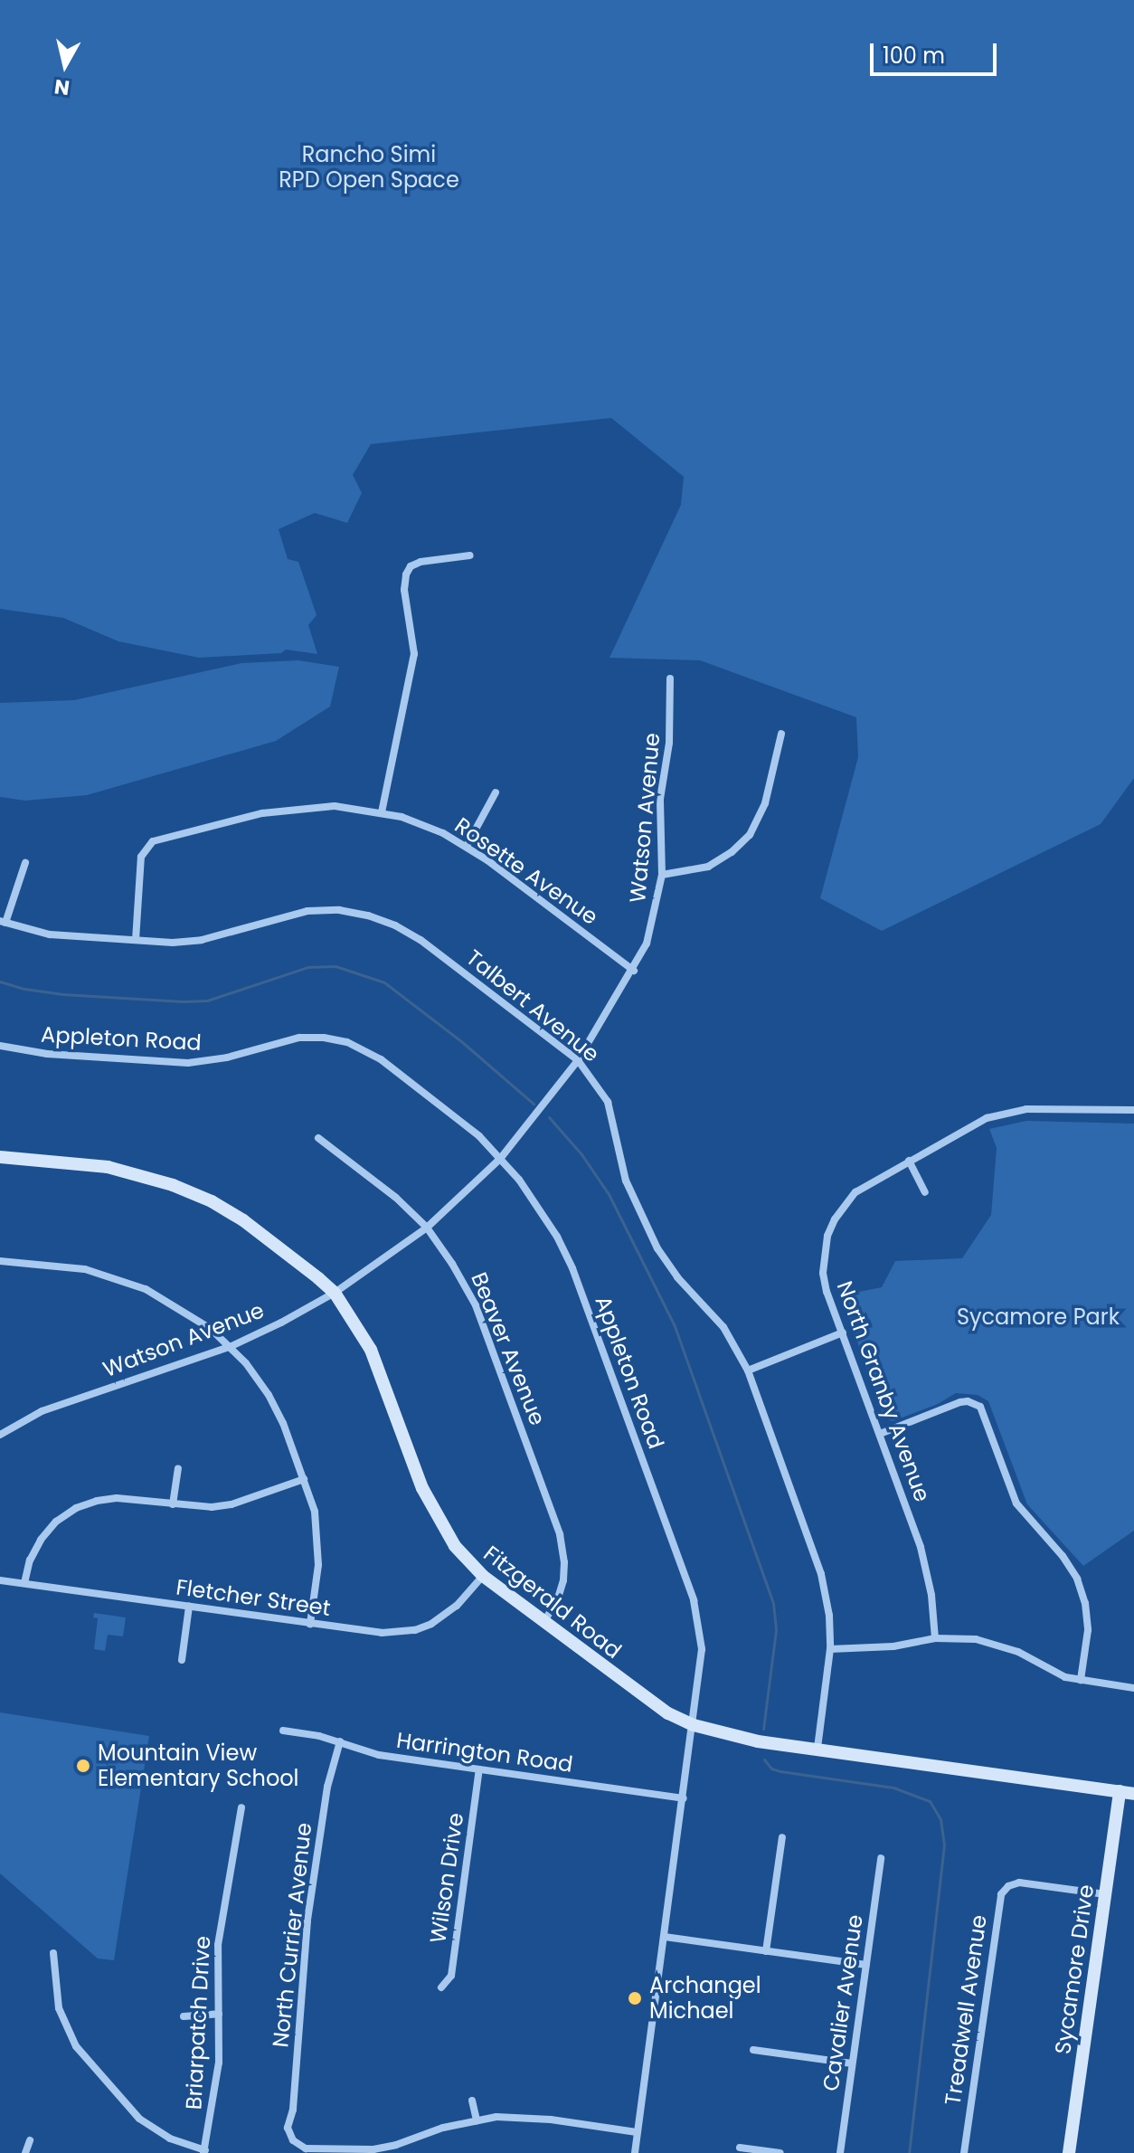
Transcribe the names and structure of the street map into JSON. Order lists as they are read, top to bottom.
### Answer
{
  "streets": {
    "main road": ["Fitzgerald Road", "Sycamore Drive"],
    "street": [
      "Watson Avenue",
      "Rosette Avenue",
      "Talbert Avenue",
      "Appleton Road",
      "Beaver Avenue",
      "North Granby Avenue",
      "Fletcher Street",
      "Harrington Road",
      "Wilson Drive",
      "North Currier Avenue",
      "Cavalier Avenue",
      "Treadwell Avenue",
      "Briarpatch Drive"
    ]
  },
  "crossings": [
    ["Watson Avenue", "Rosette Avenue"],
    ["Watson Avenue", "Talbert Avenue"],
    ["Watson Avenue", "Appleton Road"],
    ["Watson Avenue", "Beaver Avenue"],
    ["Watson Avenue", "Fitzgerald Road"],
    ["Rosette Avenue", "Talbert Avenue"],
    ["Talbert Avenue", "Fitzgerald Road"],
    ["Appleton Road", "Fitzgerald Road"],
    ["Appleton Road", "Harrington Road"],
    ["Beaver Avenue", "Fitzgerald Road"],
    ["Fletcher Street", "Fitzgerald Road"],
    ["Fitzgerald Road", "Sycamore Drive"],
    ["Harrington Road", "Wilson Drive"],
    ["Harrington Road", "North Currier Avenue"],
    ["Sycamore Drive", "Treadwell Avenue"]
  ],
  "parks": ["Rancho Simi RPD Open Space", "Sycamore Park"],
  "places": ["Mountain View Elementary School", "Archangel Michael"],
  "scale_bar": "100 m",
  "north": "bottom"
}
